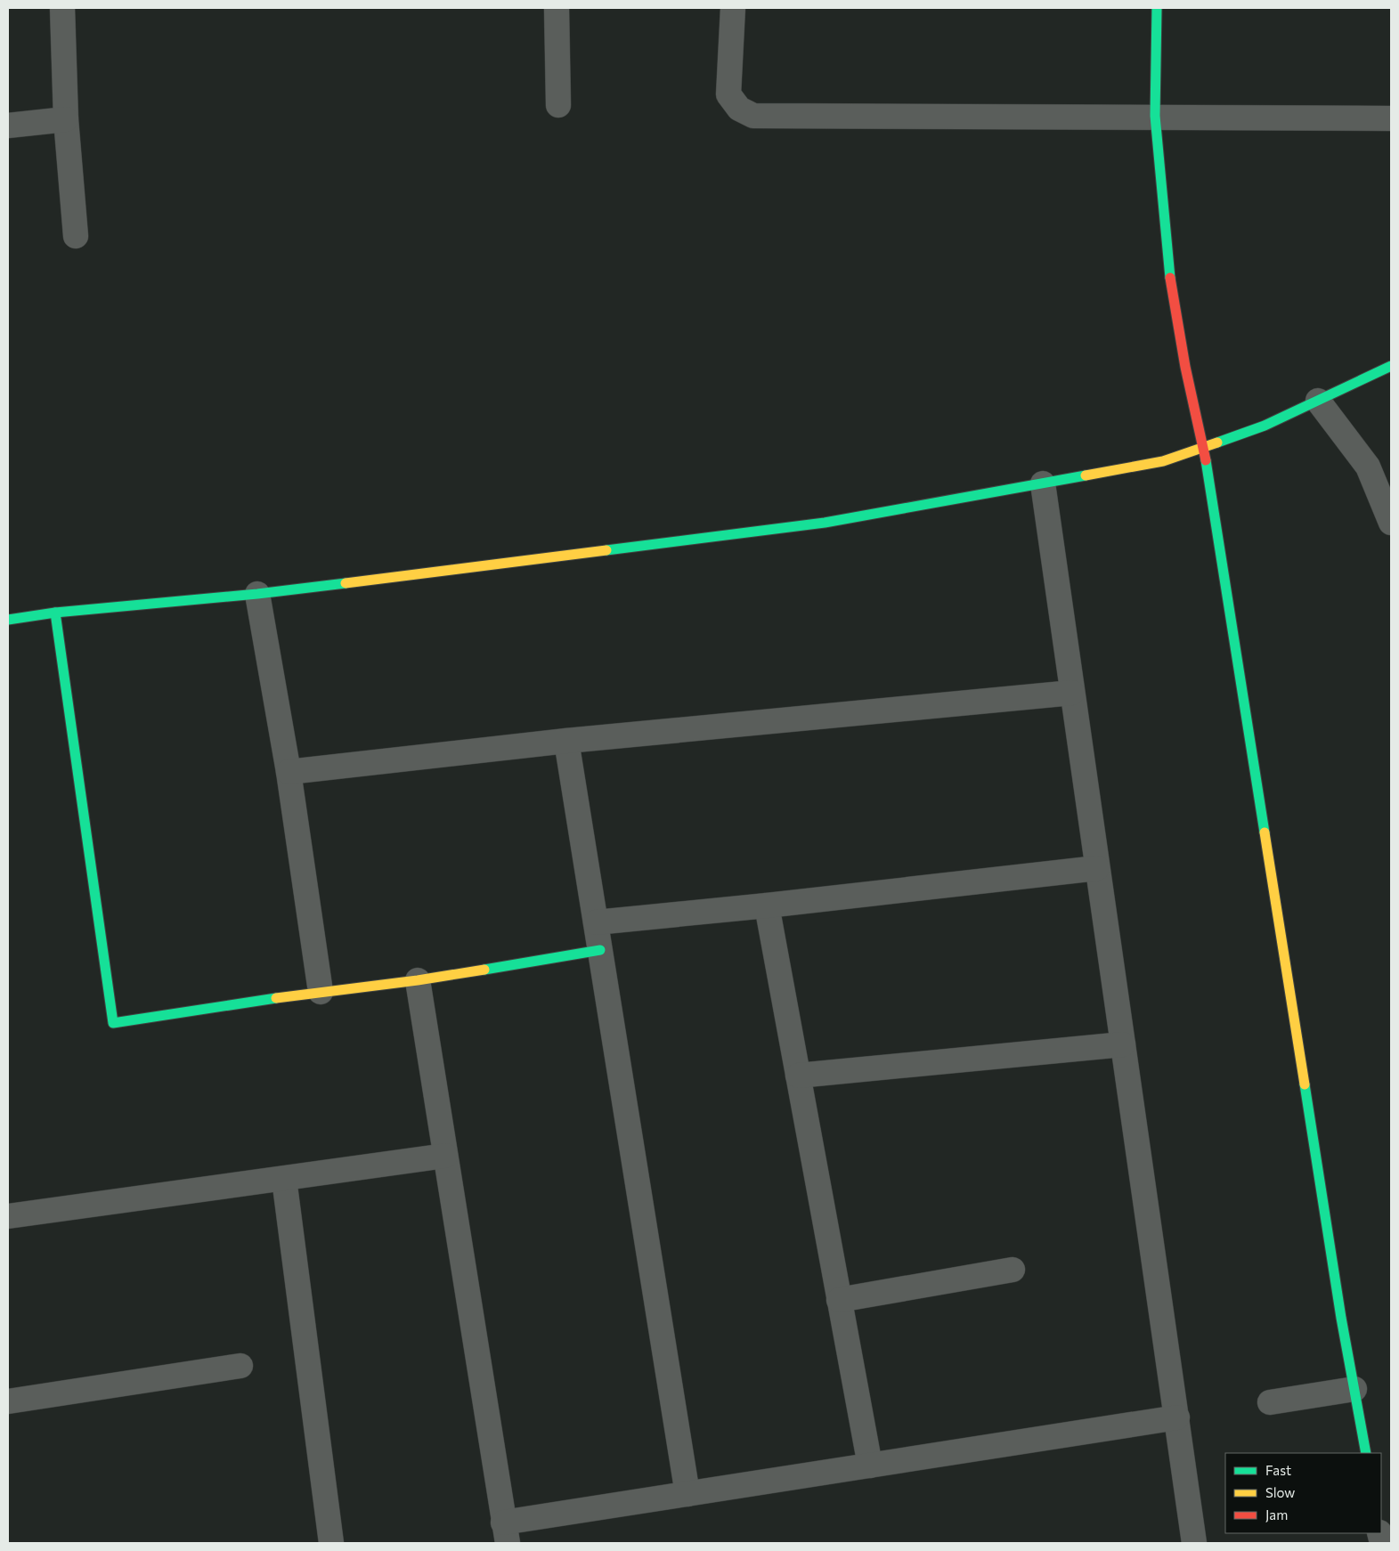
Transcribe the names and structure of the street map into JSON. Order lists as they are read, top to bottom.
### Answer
{
  "legend": ["Fast", "Slow", "Jam"]
}
